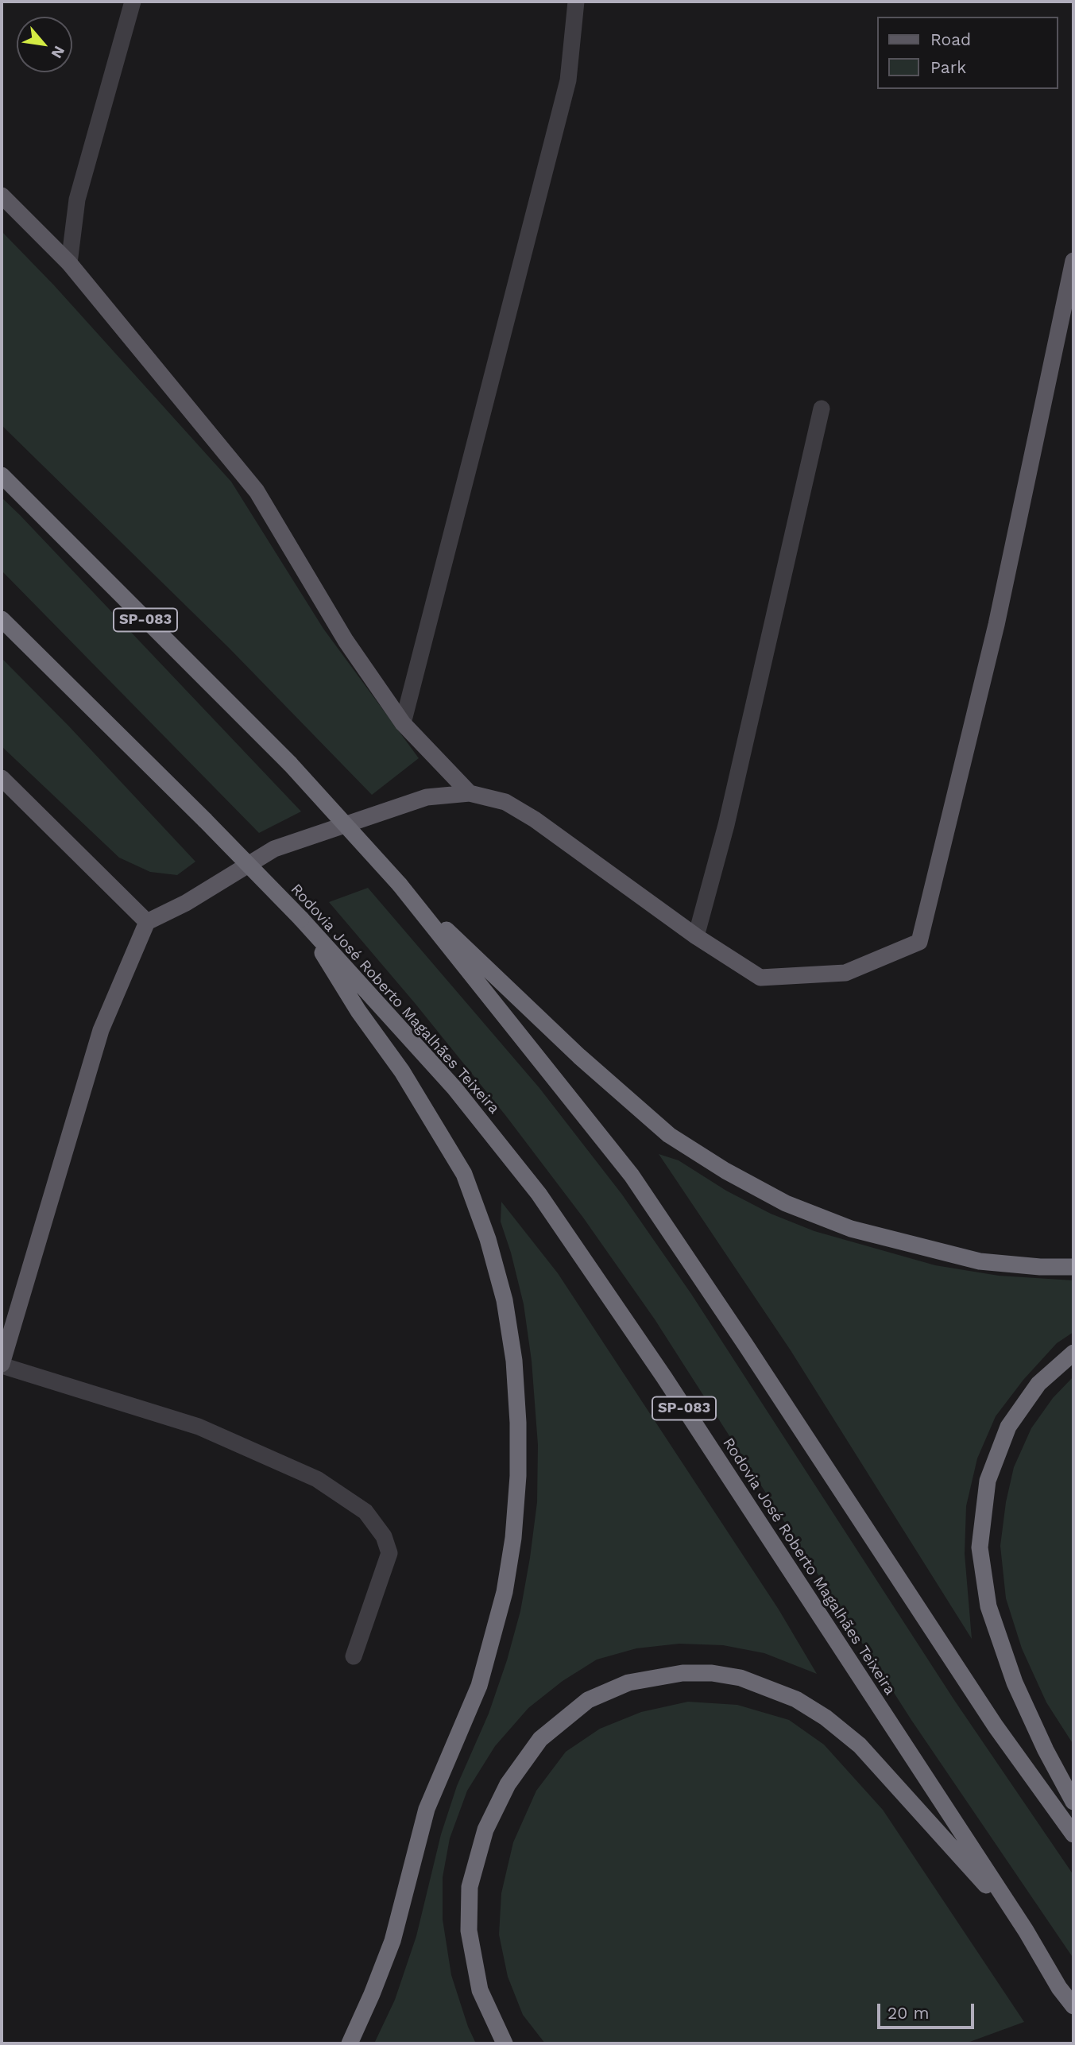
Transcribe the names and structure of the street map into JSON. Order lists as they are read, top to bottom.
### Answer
{
  "streets": {
    "highway": ["SP-083", "Rodovia José Roberto Magalhães Teixeira"]
  },
  "legend": ["Road", "Park"],
  "scale_bar": "20 m",
  "north": "bottom right"
}
